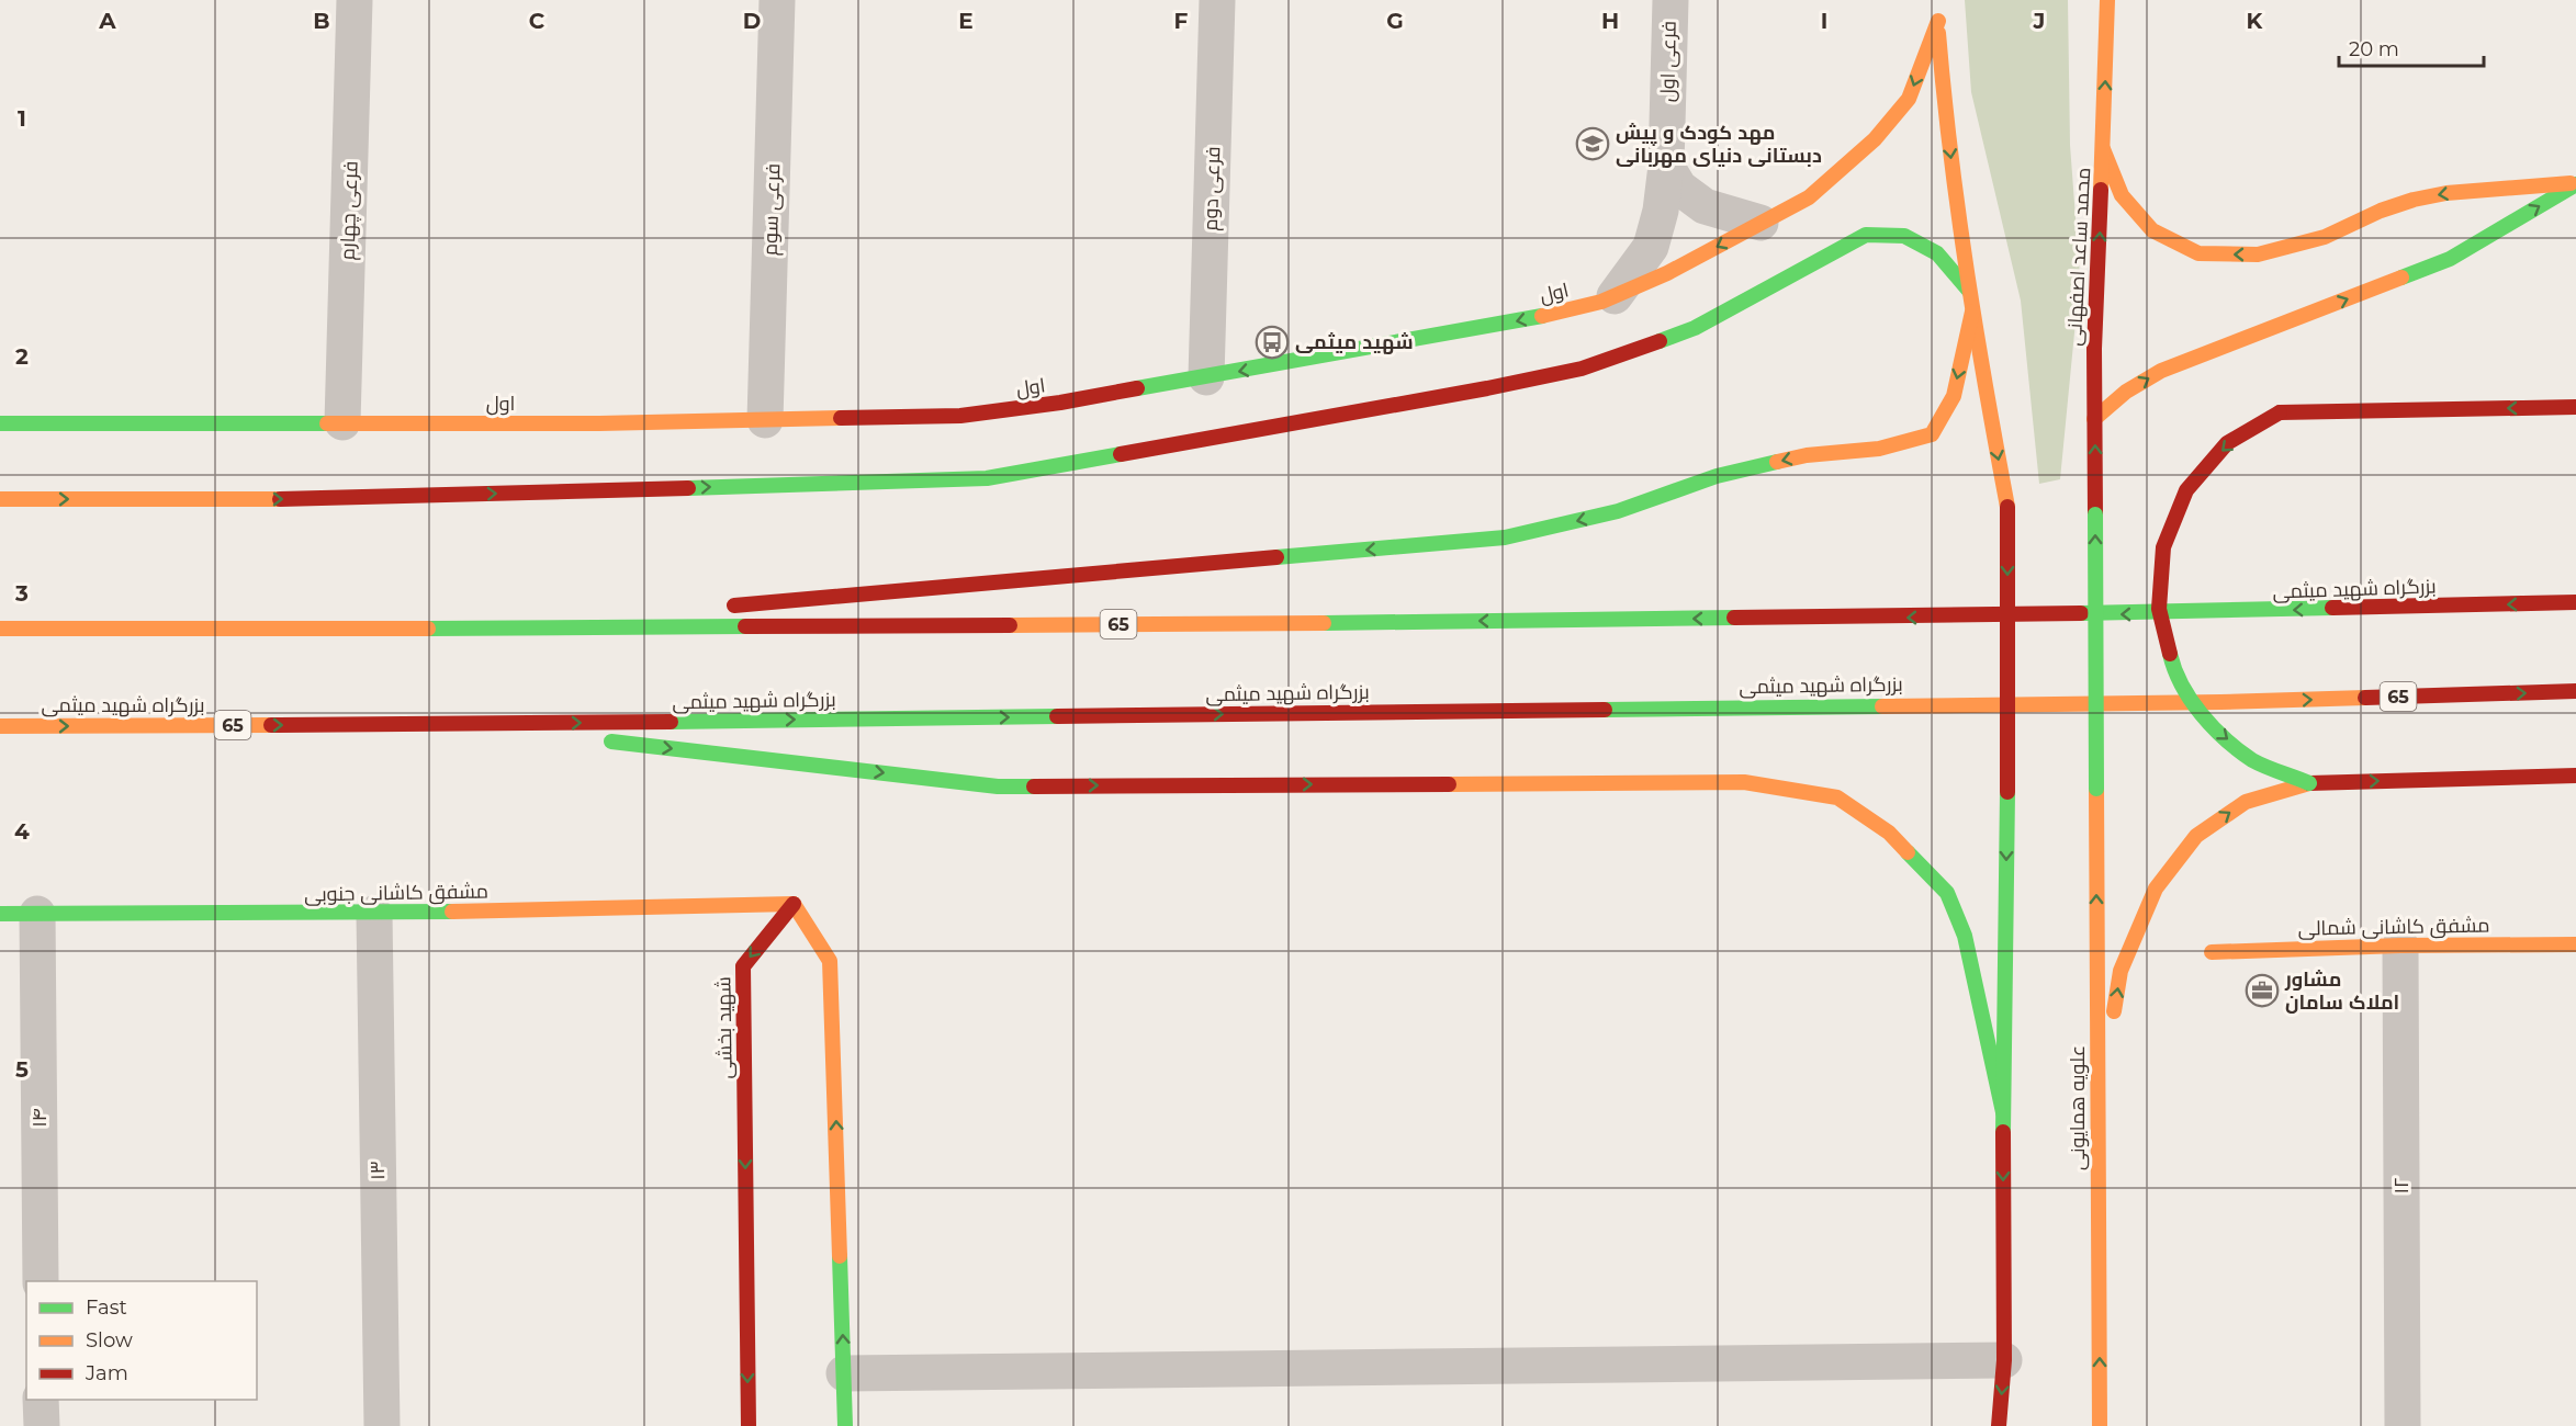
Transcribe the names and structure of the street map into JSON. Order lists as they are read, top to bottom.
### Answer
{
  "streets": {
    "main road": [
      "محمد ساعد اصفهانی",
      "اول",
      "بزرگراه شهید میثمی",
      "65",
      "مشفق کاشانی جنوبی",
      "مشفق کاشانی شمالی",
      "شهید بخشی",
      "علویه همایونی"
    ],
    "street": [
      "فرعی اول",
      "فرعی دوم",
      "فرعی سوم",
      "فرعی چهارم",
      "۱۴",
      "۱۳",
      "۱۲"
    ]
  },
  "crossings": [
    ["فرعی اول", "اول"],
    ["فرعی دوم", "اول"],
    ["فرعی سوم", "اول"],
    ["فرعی چهارم", "اول"],
    ["محمد ساعد اصفهانی", "علویه همایونی"],
    ["مشفق کاشانی جنوبی", "شهید بخشی"],
    ["مشفق کاشانی جنوبی", "۱۴"],
    ["مشفق کاشانی جنوبی", "۱۳"],
    ["مشفق کاشانی شمالی", "۱۲"]
  ],
  "places": {
    "school or university": ["مهد کودک و پیش دبستانی دنیای‌ مهربانی"],
    "bus stop": ["شهید میثمی"],
    "office": ["مشاور املاک سامان"]
  },
  "legend": ["Fast", "Slow", "Jam"],
  "scale_bar": "20 m",
  "grid": {
    "columns": [
      "A",
      "B",
      "C",
      "D",
      "E",
      "F",
      "G",
      "H",
      "I",
      "J",
      "K"
    ],
    "rows": [
      "1",
      "2",
      "3",
      "4",
      "5"
    ]
  }
}
